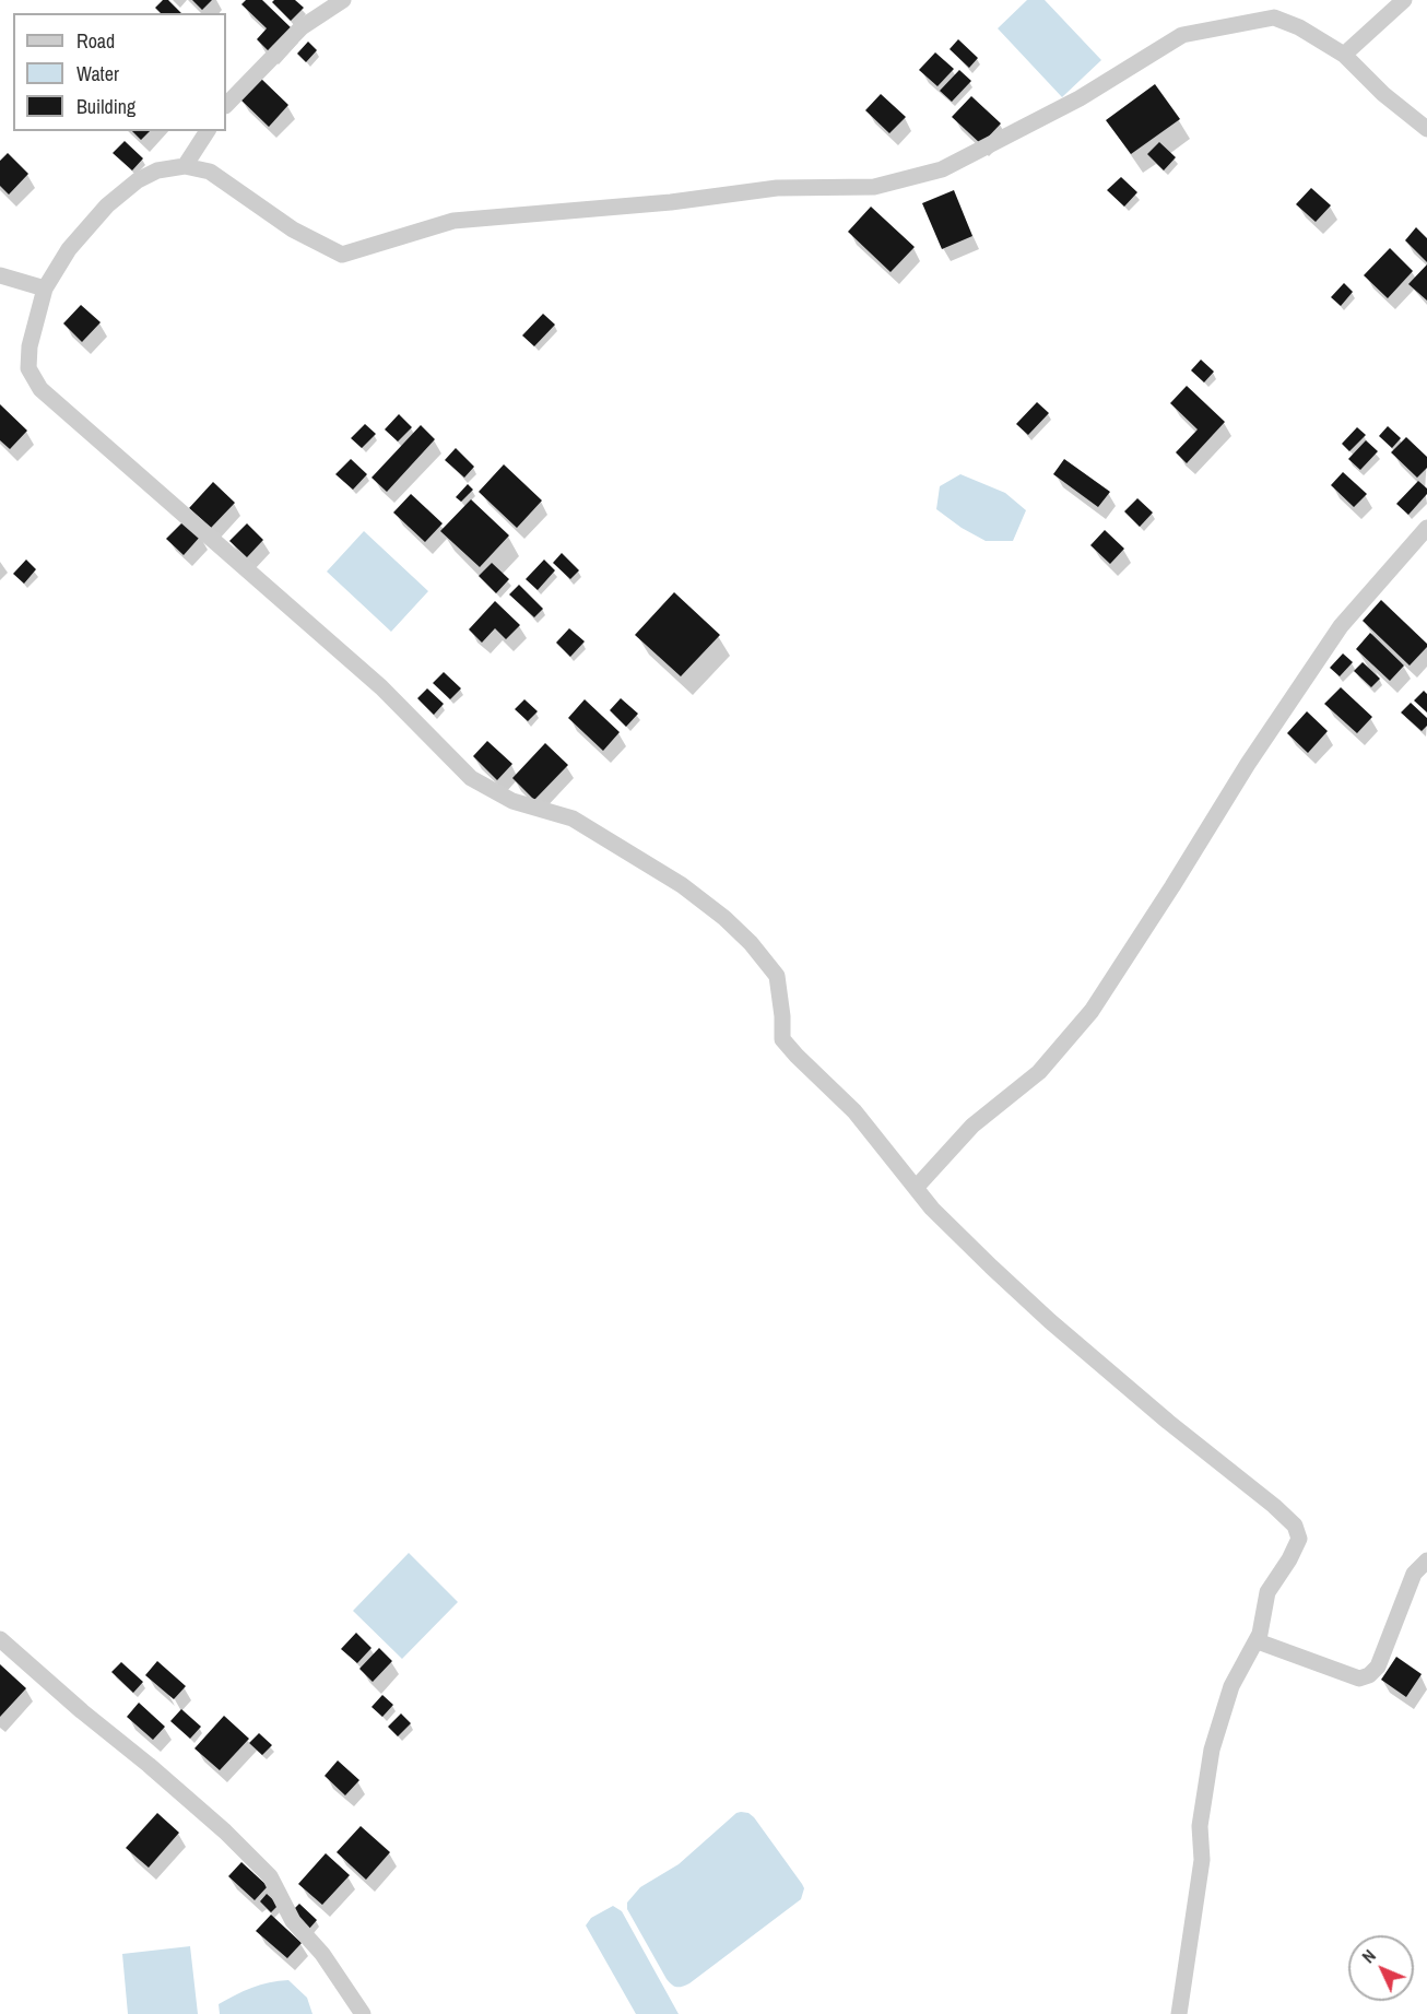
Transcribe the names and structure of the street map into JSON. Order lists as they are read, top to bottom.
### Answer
{
  "legend": ["Road", "Water", "Building"],
  "north": "top left"
}
